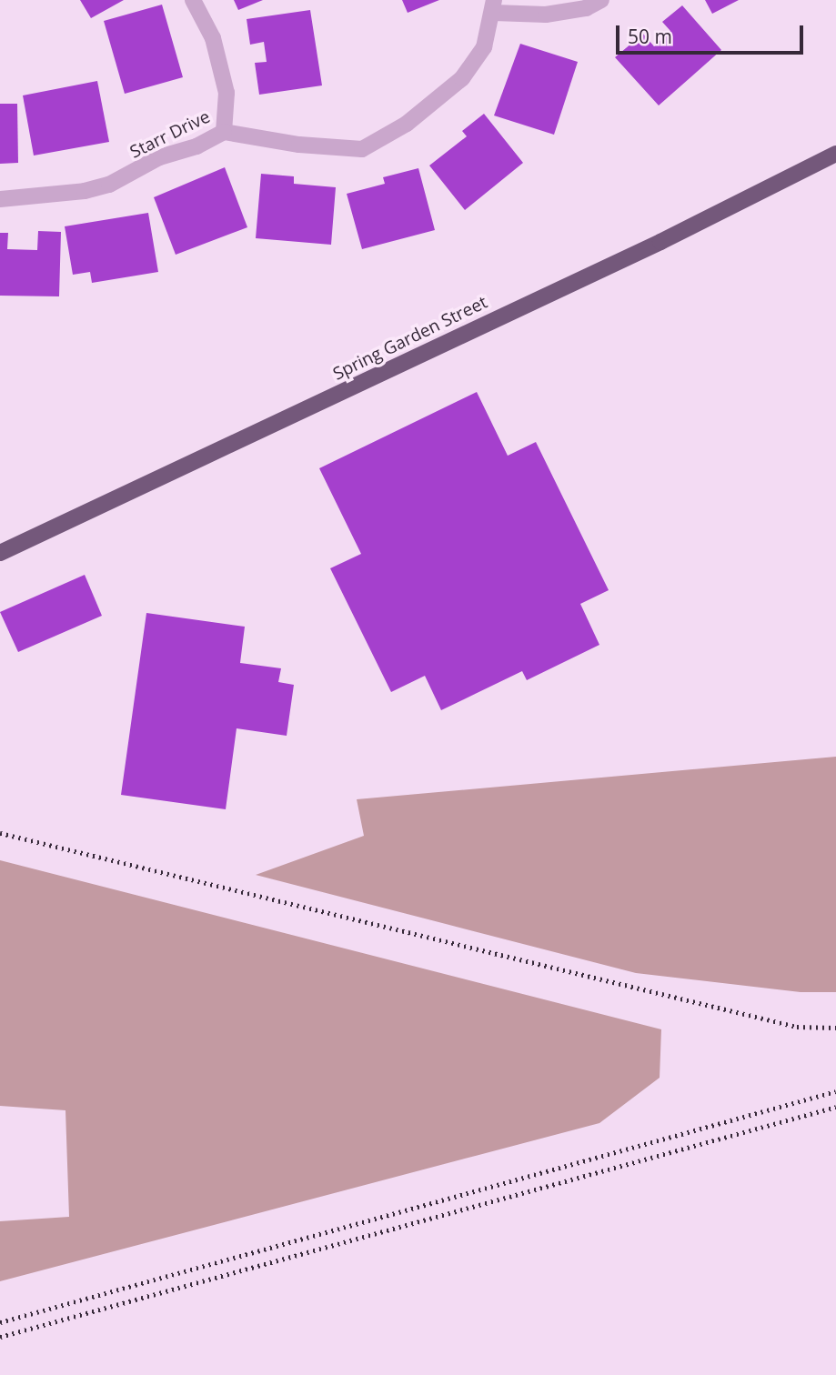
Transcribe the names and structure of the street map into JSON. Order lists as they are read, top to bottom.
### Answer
{
  "streets": {
    "main road": ["Spring Garden Street"],
    "street": ["Starr Drive"]
  },
  "scale_bar": "50 m"
}
